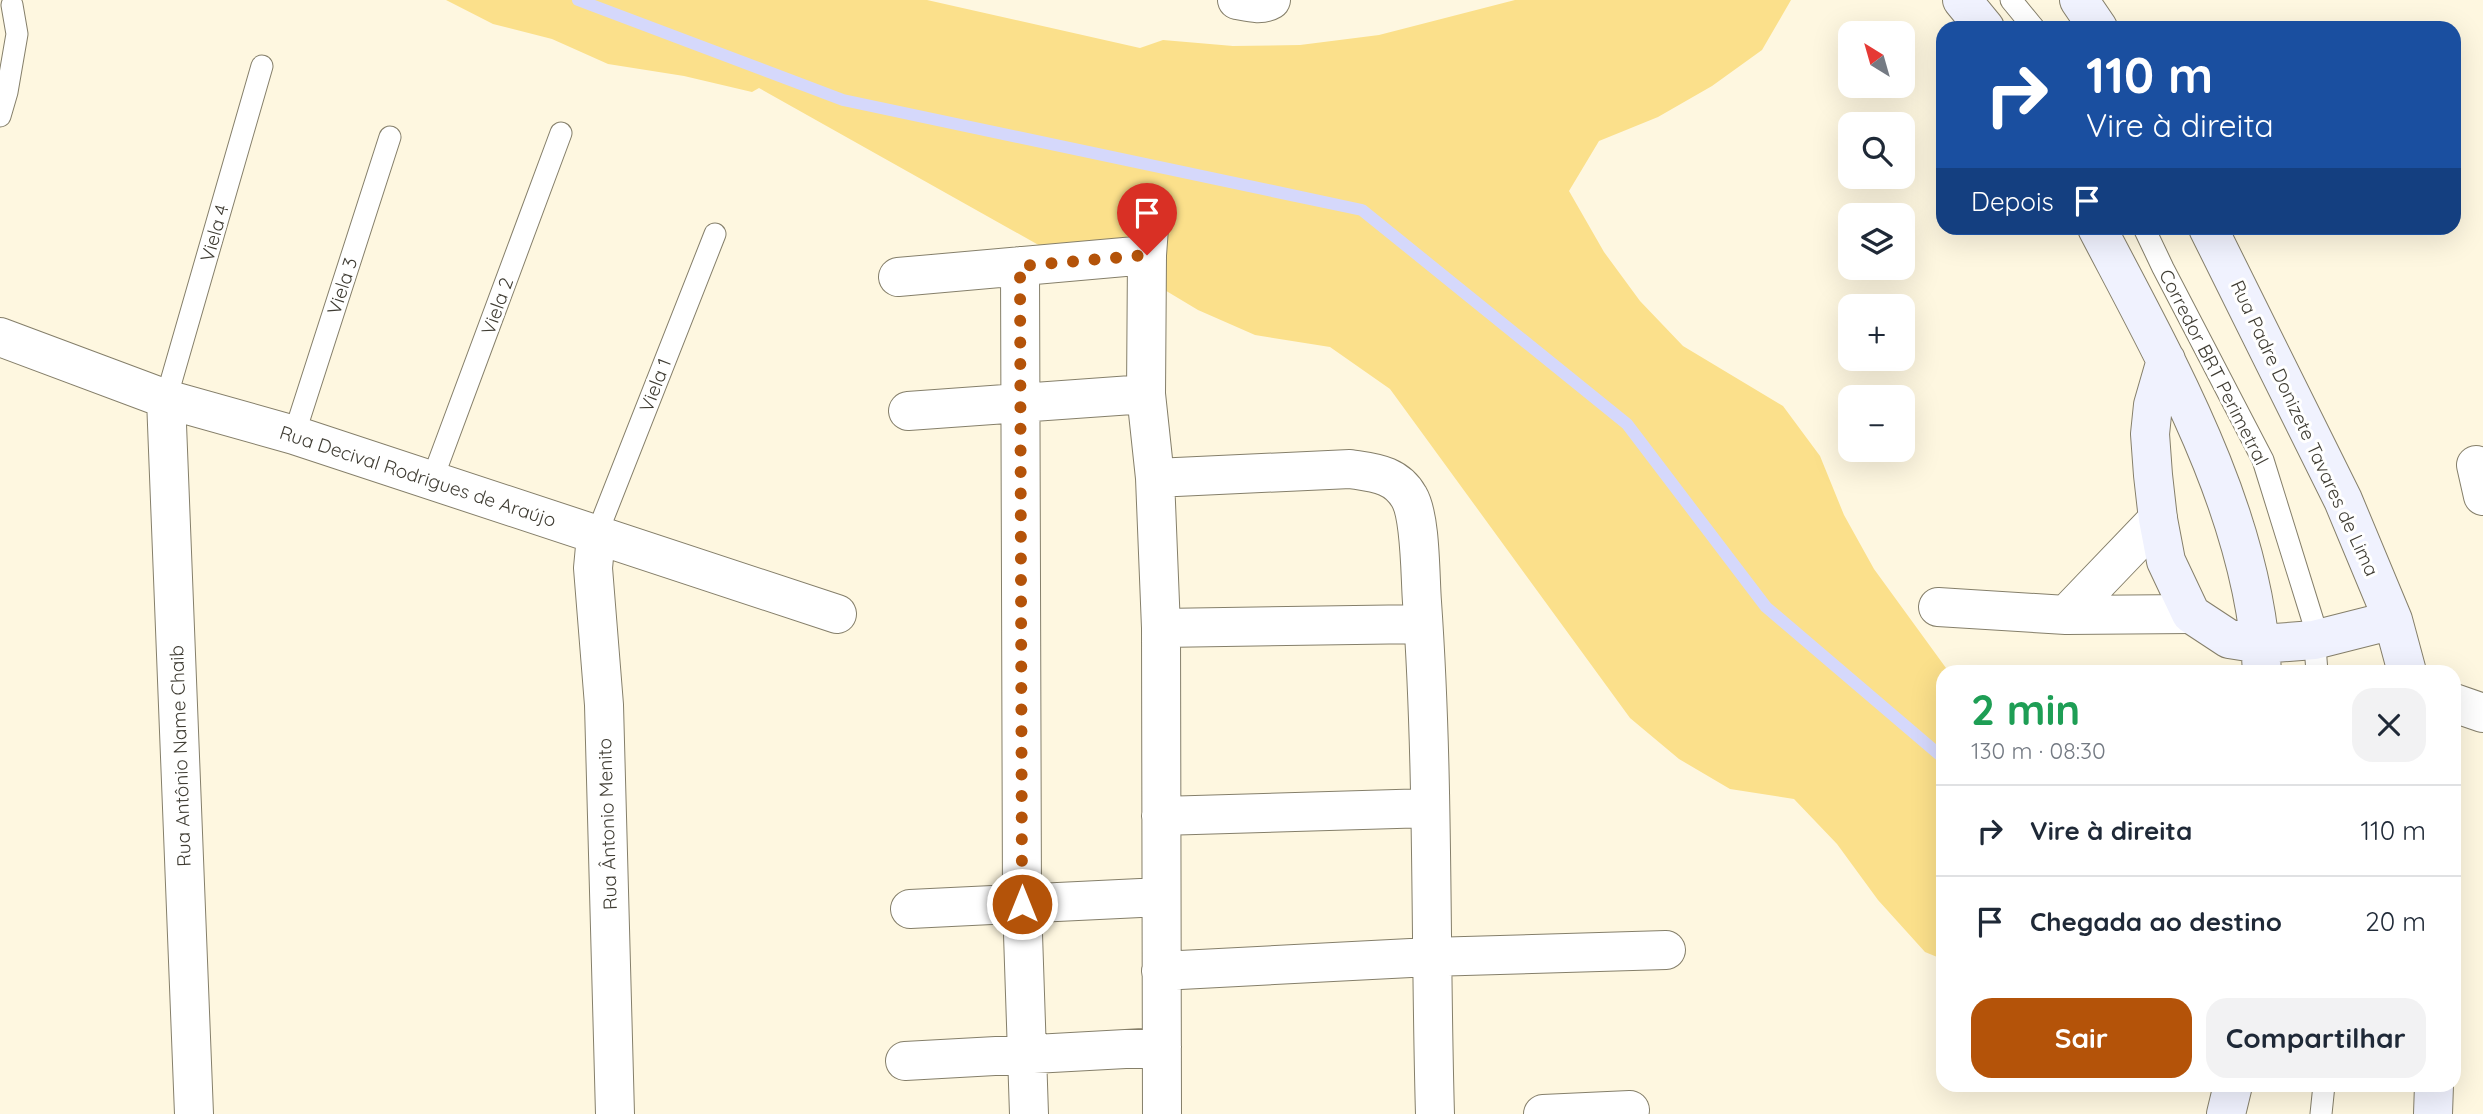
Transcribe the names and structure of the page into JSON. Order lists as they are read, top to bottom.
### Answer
{
  "streets": {
    "street": [
      "Rua Padre Donizete Tavares de Lima",
      "Rua Decival Rodrigues de Araújo",
      "Rua Antônio Name Chaib",
      "Rua Ântonio Menito"
    ],
    "lane": [
      "Viela 4",
      "Viela 3",
      "Viela 2",
      "Corredor BRT Perimetral",
      "Viela 1"
    ]
  },
  "crossings": [
    ["Viela 4", "Rua Decival Rodrigues de Araújo"],
    ["Viela 4", "Rua Antônio Name Chaib"],
    ["Viela 3", "Rua Decival Rodrigues de Araújo"],
    ["Viela 2", "Rua Decival Rodrigues de Araújo"],
    ["Viela 1", "Rua Decival Rodrigues de Araújo"],
    ["Viela 1", "Rua Ântonio Menito"],
    ["Rua Decival Rodrigues de Araújo", "Rua Antônio Name Chaib"],
    ["Rua Decival Rodrigues de Araújo", "Rua Ântonio Menito"]
  ],
  "north": "top left",
  "page": {
    "map_buttons": ["+", "−"],
    "turn": ["110 m", "Vire à direita"],
    "then": "Depois",
    "heading": ["2 min", "130 m · 08:30"],
    "list": [
      {
        "name": "Vire à direita",
        "value": "110 m"
      },
      {
        "name": "Chegada ao destino",
        "value": "20 m"
      }
    ],
    "buttons": ["Sair", "Compartilhar"]
  }
}
